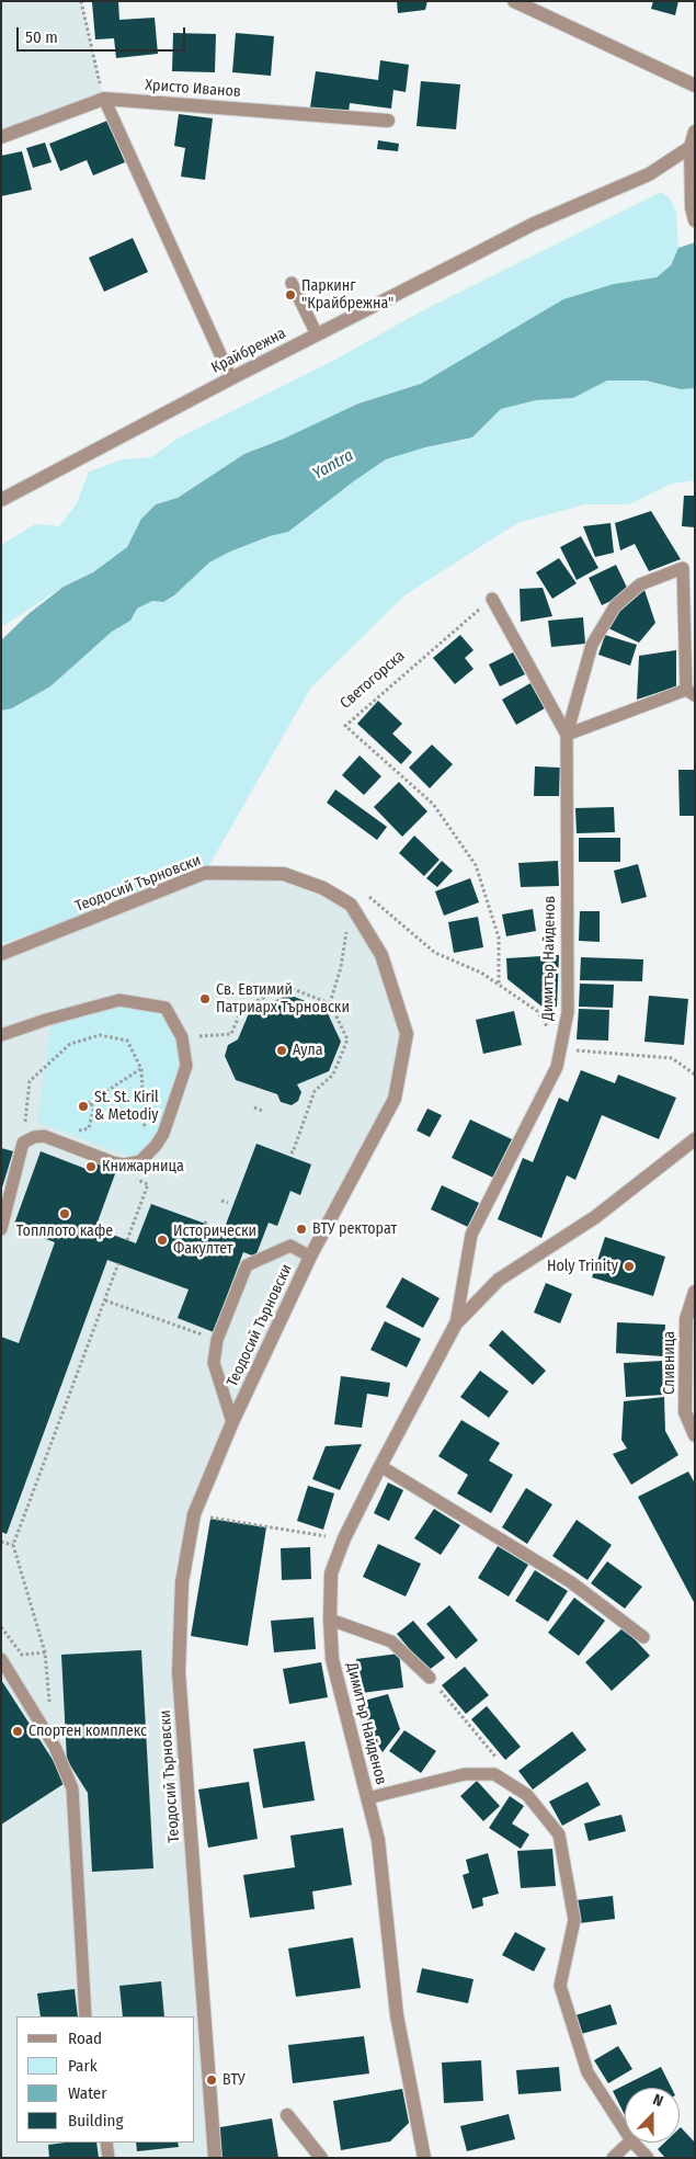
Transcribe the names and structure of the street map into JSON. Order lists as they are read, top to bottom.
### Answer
{
  "streets": {
    "street": [
      "Христо Иванов",
      "Крайбрежна",
      "Теодосий Търновски",
      "Димитър Найденов",
      "Сливница"
    ],
    "path": ["Светогорска"]
  },
  "water": ["Yantra"],
  "places": [
    "Паркинг \"Крайбрежна\"",
    "Св. Евтимий Патриарх Търновски",
    "Аула",
    "St. St. Kiril & Metodiy",
    "Книжарница",
    "Топллото кафе",
    "ВТУ ректорат",
    "Исторически Факултет",
    "Holy Trinity",
    "Спортен комплекс",
    "ВТУ"
  ],
  "legend": [
    "Road",
    "Park",
    "Water",
    "Building"
  ],
  "scale_bar": "50 m",
  "north": "top"
}
